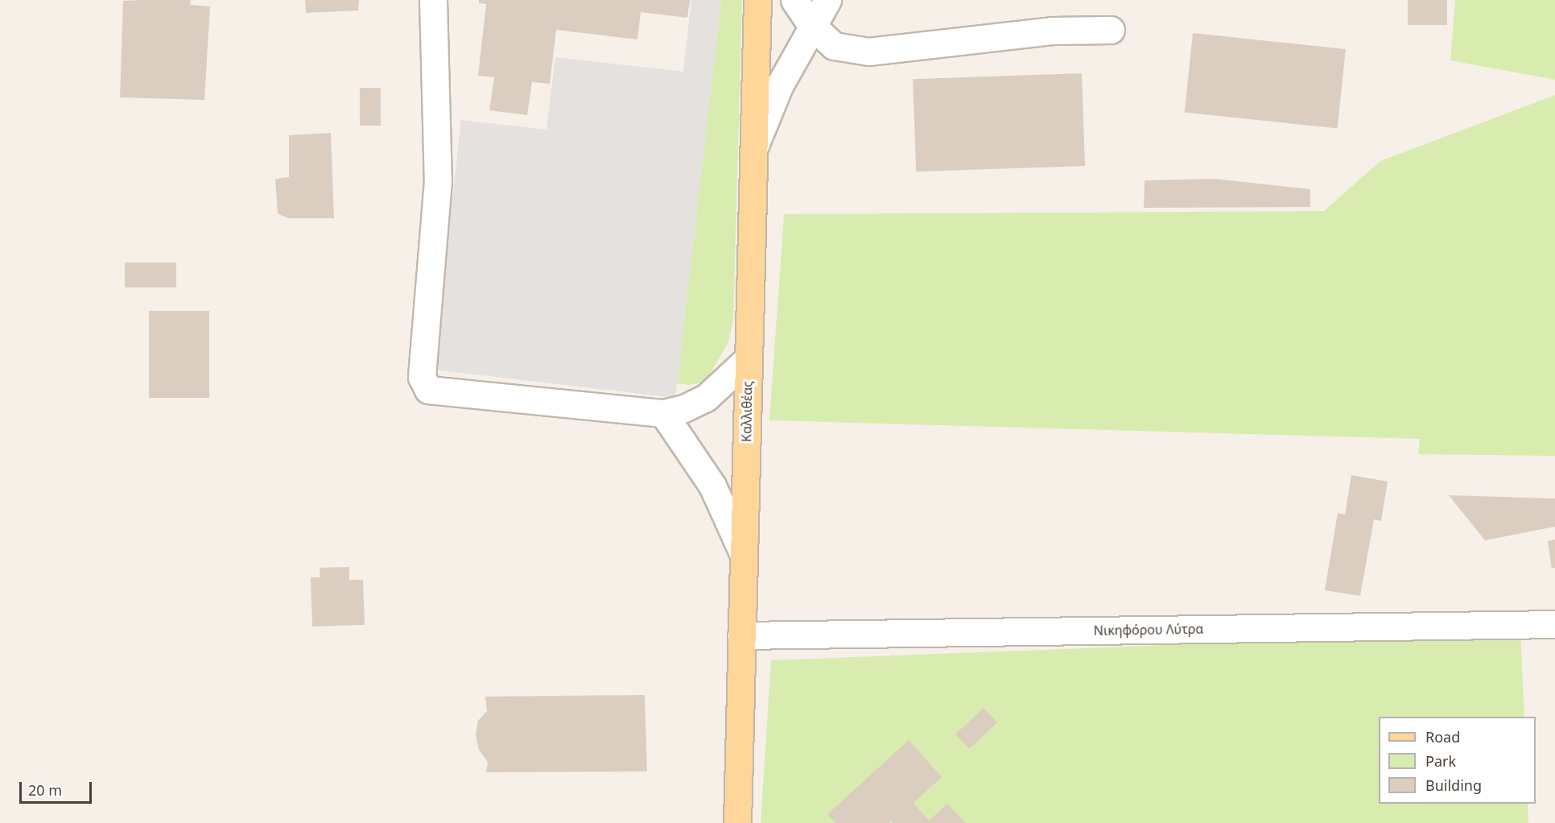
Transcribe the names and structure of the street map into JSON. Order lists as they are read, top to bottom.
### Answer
{
  "streets": {
    "main road": ["Καλλιθέας"],
    "street": ["Νικηφόρου Λύτρα"]
  },
  "crossings": [
    ["Καλλιθέας", "Νικηφόρου Λύτρα"]
  ],
  "legend": ["Road", "Park", "Building"],
  "scale_bar": "20 m"
}
